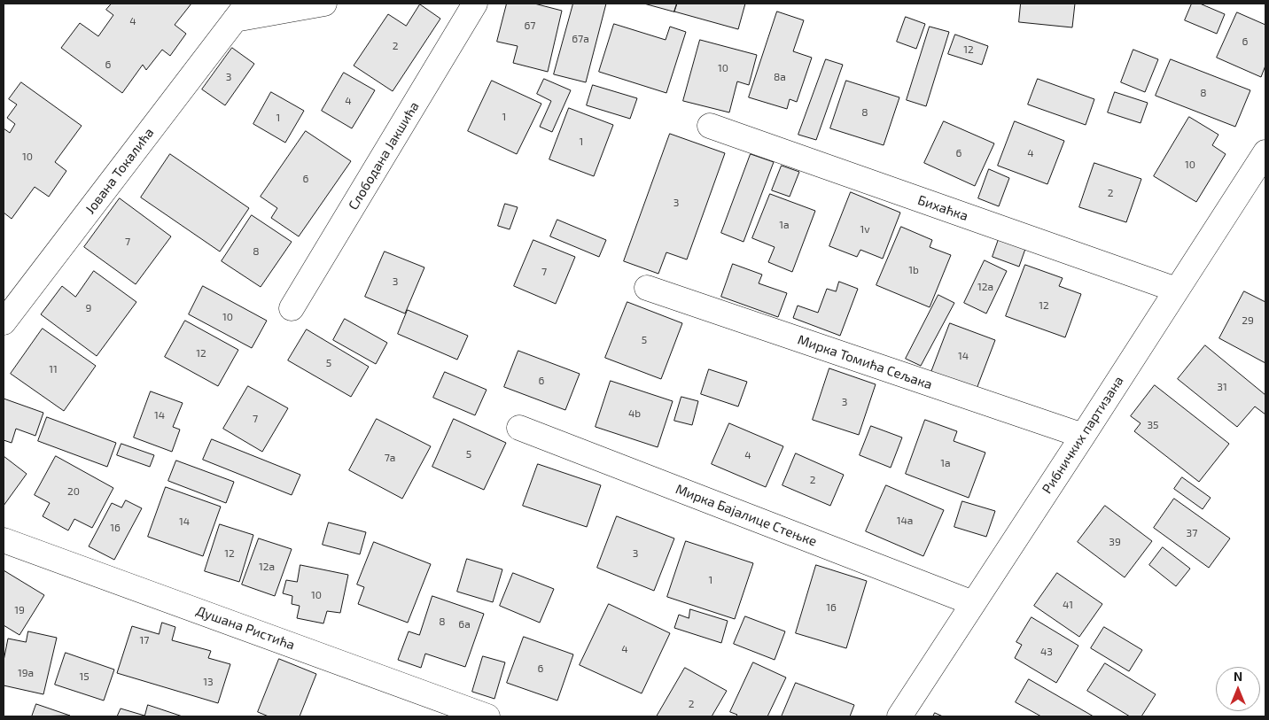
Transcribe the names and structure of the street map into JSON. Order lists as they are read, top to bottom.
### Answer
{
  "streets": {
    "street": [
      "Слободана Јакшића",
      "Јована Токалића",
      "Бихаћка",
      "Мирка Томића Сељака",
      "Рибничких партизана",
      "Мирка Бајалице Стењке",
      "Душана Ристића"
    ]
  },
  "crossings": [
    ["Бихаћка", "Рибничких партизана"],
    ["Мирка Томића Сељака", "Рибничких партизана"],
    ["Рибничких партизана", "Мирка Бајалице Стењке"]
  ],
  "house_numbers": [
    "4",
    "67",
    "67a",
    "6",
    "2",
    "12",
    "6",
    "10",
    "3",
    "8a",
    "8",
    "4",
    "8",
    "1",
    "1",
    "1",
    "6",
    "4",
    "10",
    "10",
    "6",
    "2",
    "3",
    "1a",
    "1v",
    "7",
    "8",
    "1b",
    "7",
    "3",
    "12a",
    "12",
    "9",
    "10",
    "29",
    "5",
    "12",
    "14",
    "5",
    "11",
    "6",
    "31",
    "3",
    "4b",
    "14",
    "7",
    "35",
    "5",
    "4",
    "7a",
    "1a",
    "2",
    "20",
    "14a",
    "14",
    "16",
    "37",
    "39",
    "12",
    "3",
    "12a",
    "1",
    "10",
    "41",
    "16",
    "19",
    "8",
    "6a",
    "17",
    "4",
    "43",
    "6",
    "19a",
    "15",
    "13",
    "2"
  ],
  "north": "top"
}
